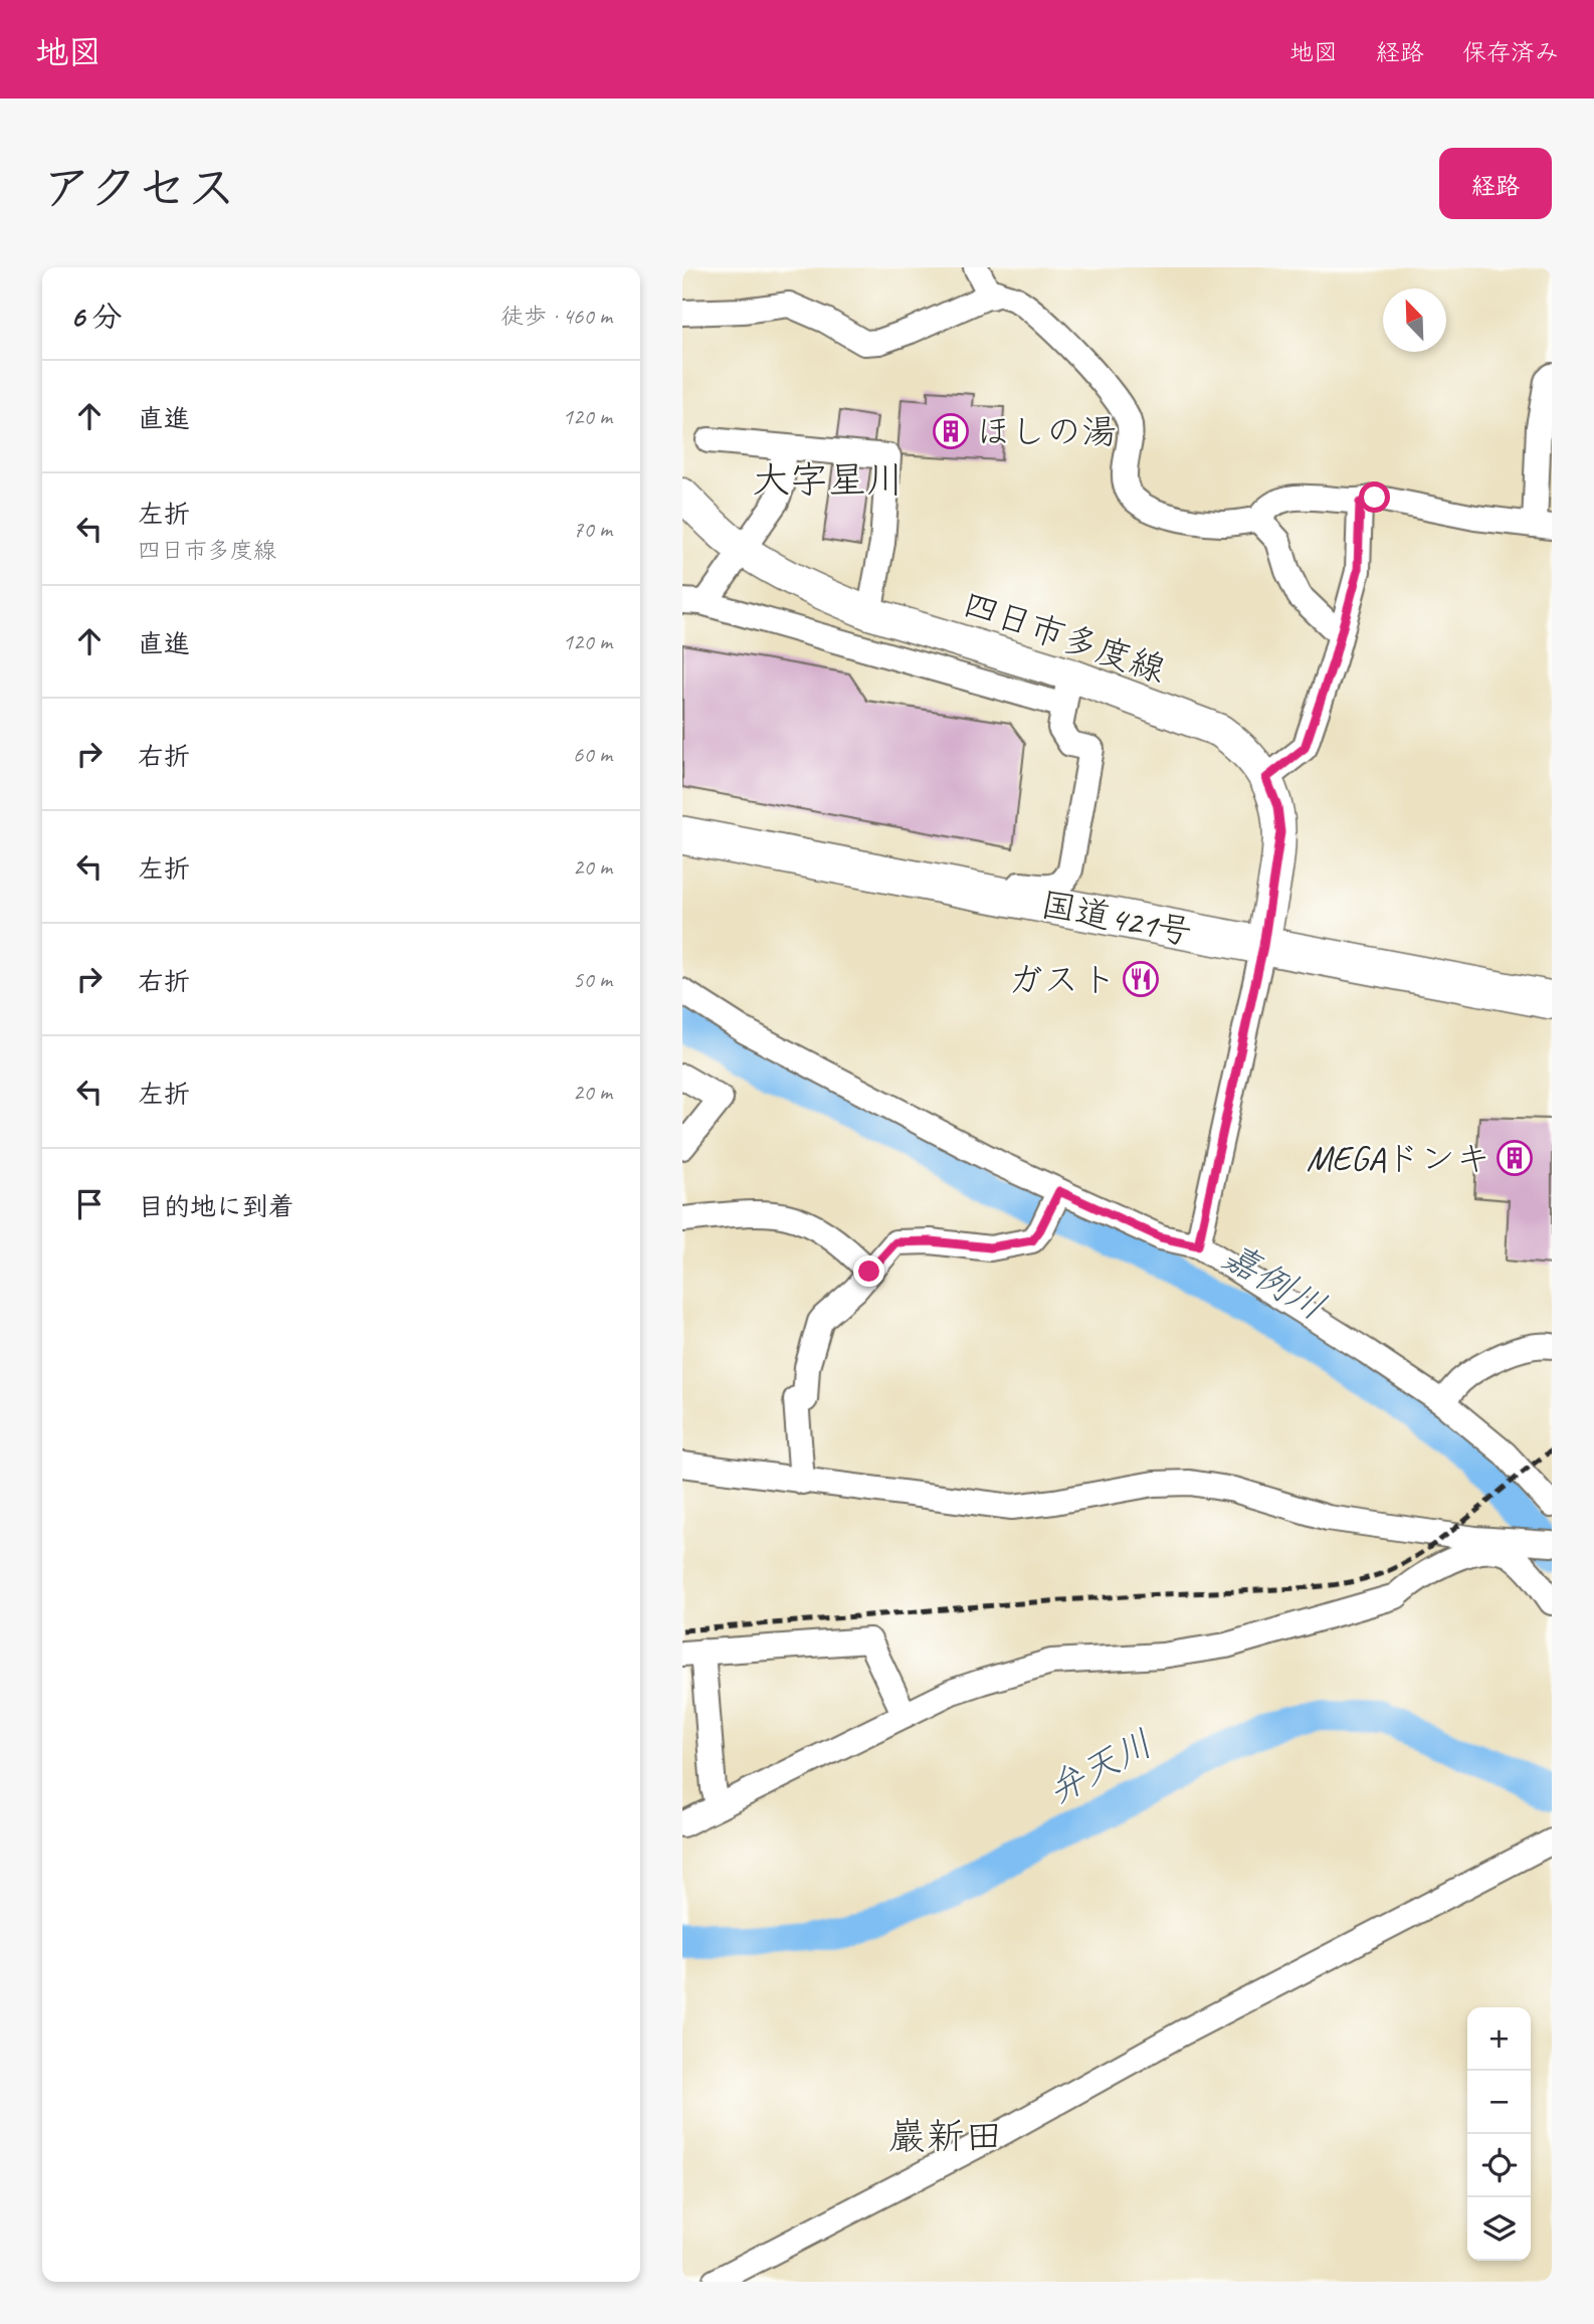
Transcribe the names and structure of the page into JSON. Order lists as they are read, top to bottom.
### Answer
{
  "streets": {
    "highway": ["国道421号"],
    "main road": ["四日市多度線"]
  },
  "crossings": [
    ["四日市多度線", "国道421号"]
  ],
  "districts": ["大字星川", "巖新田"],
  "water": ["嘉例川", "弁天川"],
  "places": {
    "building": ["ほしの湯", "MEGAドンキ"],
    "restaurant": ["ガスト"]
  },
  "north": "top left",
  "page": {
    "header": "地図",
    "nav": ["地図", "経路", "保存済み"],
    "title": "アクセス",
    "buttons": "経路",
    "heading": ["6 分", "徒歩 · 460 m"],
    "list": [
      ["直進", "120 m"],
      ["左折", "四日市多度線", "70 m"],
      ["直進", "120 m"],
      ["右折", "60 m"],
      ["左折", "20 m"],
      ["右折", "50 m"],
      ["左折", "20 m"],
      "目的地に到着"
    ],
    "map_buttons": ["+", "−"]
  }
}
